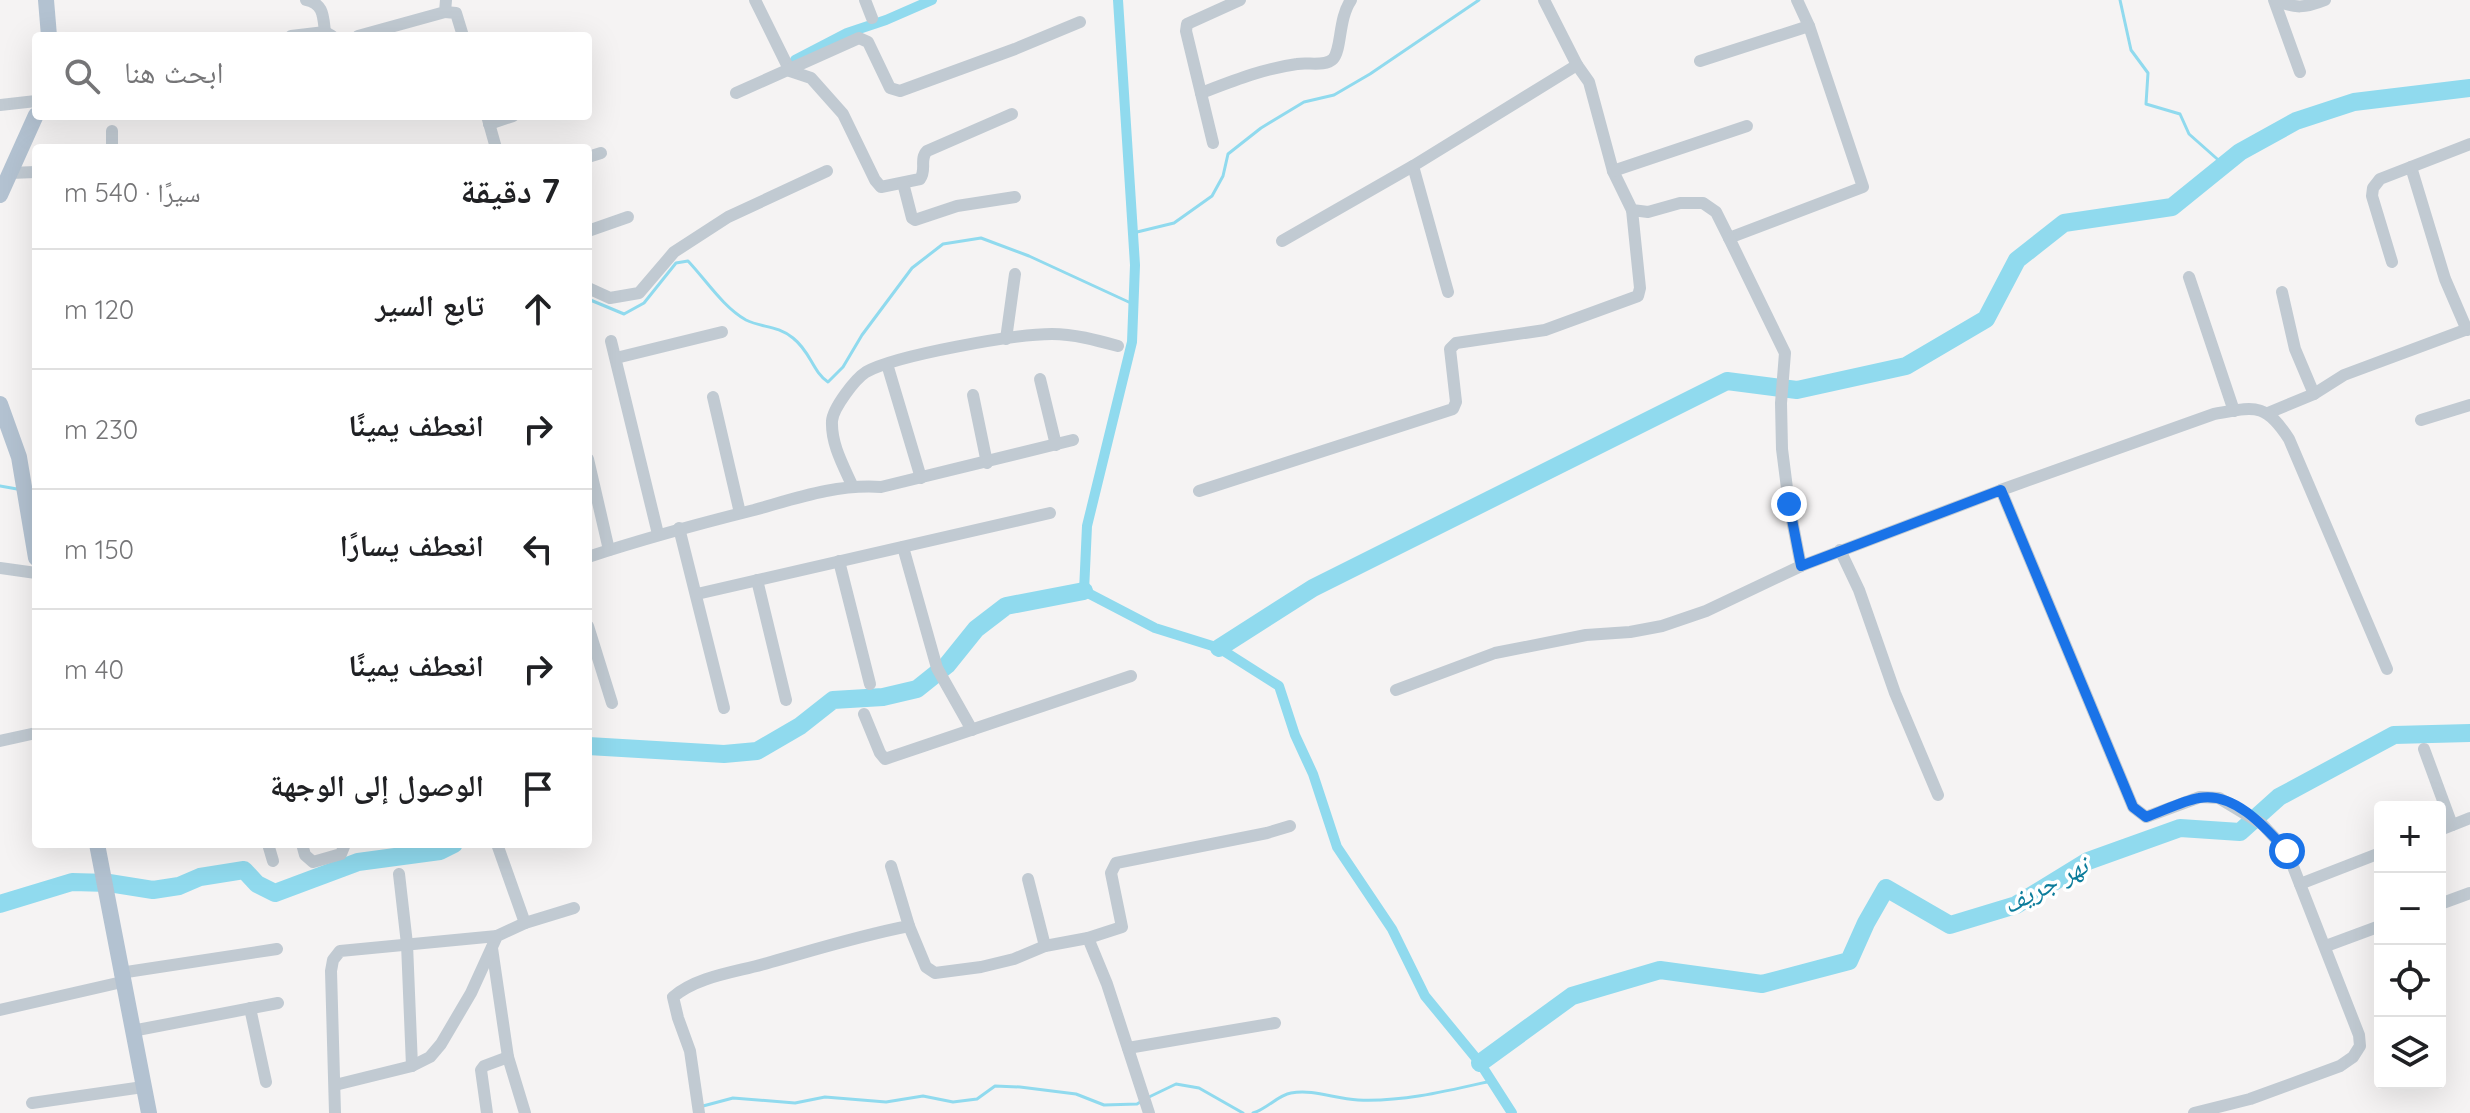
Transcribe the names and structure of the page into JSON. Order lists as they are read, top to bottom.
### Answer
{
  "water": ["نهر جريف"],
  "page": {
    "search": "ابحث هنا",
    "heading": ["7 دقيقة", "سيرًا · 540 m"],
    "list": [
      ["تابع السير", "120 m"],
      ["انعطف يمينًا", "230 m"],
      ["انعطف يسارًا", "150 m"],
      ["انعطف يمينًا", "40 m"],
      "الوصول إلى الوجهة"
    ],
    "map_buttons": ["+", "−"]
  }
}
